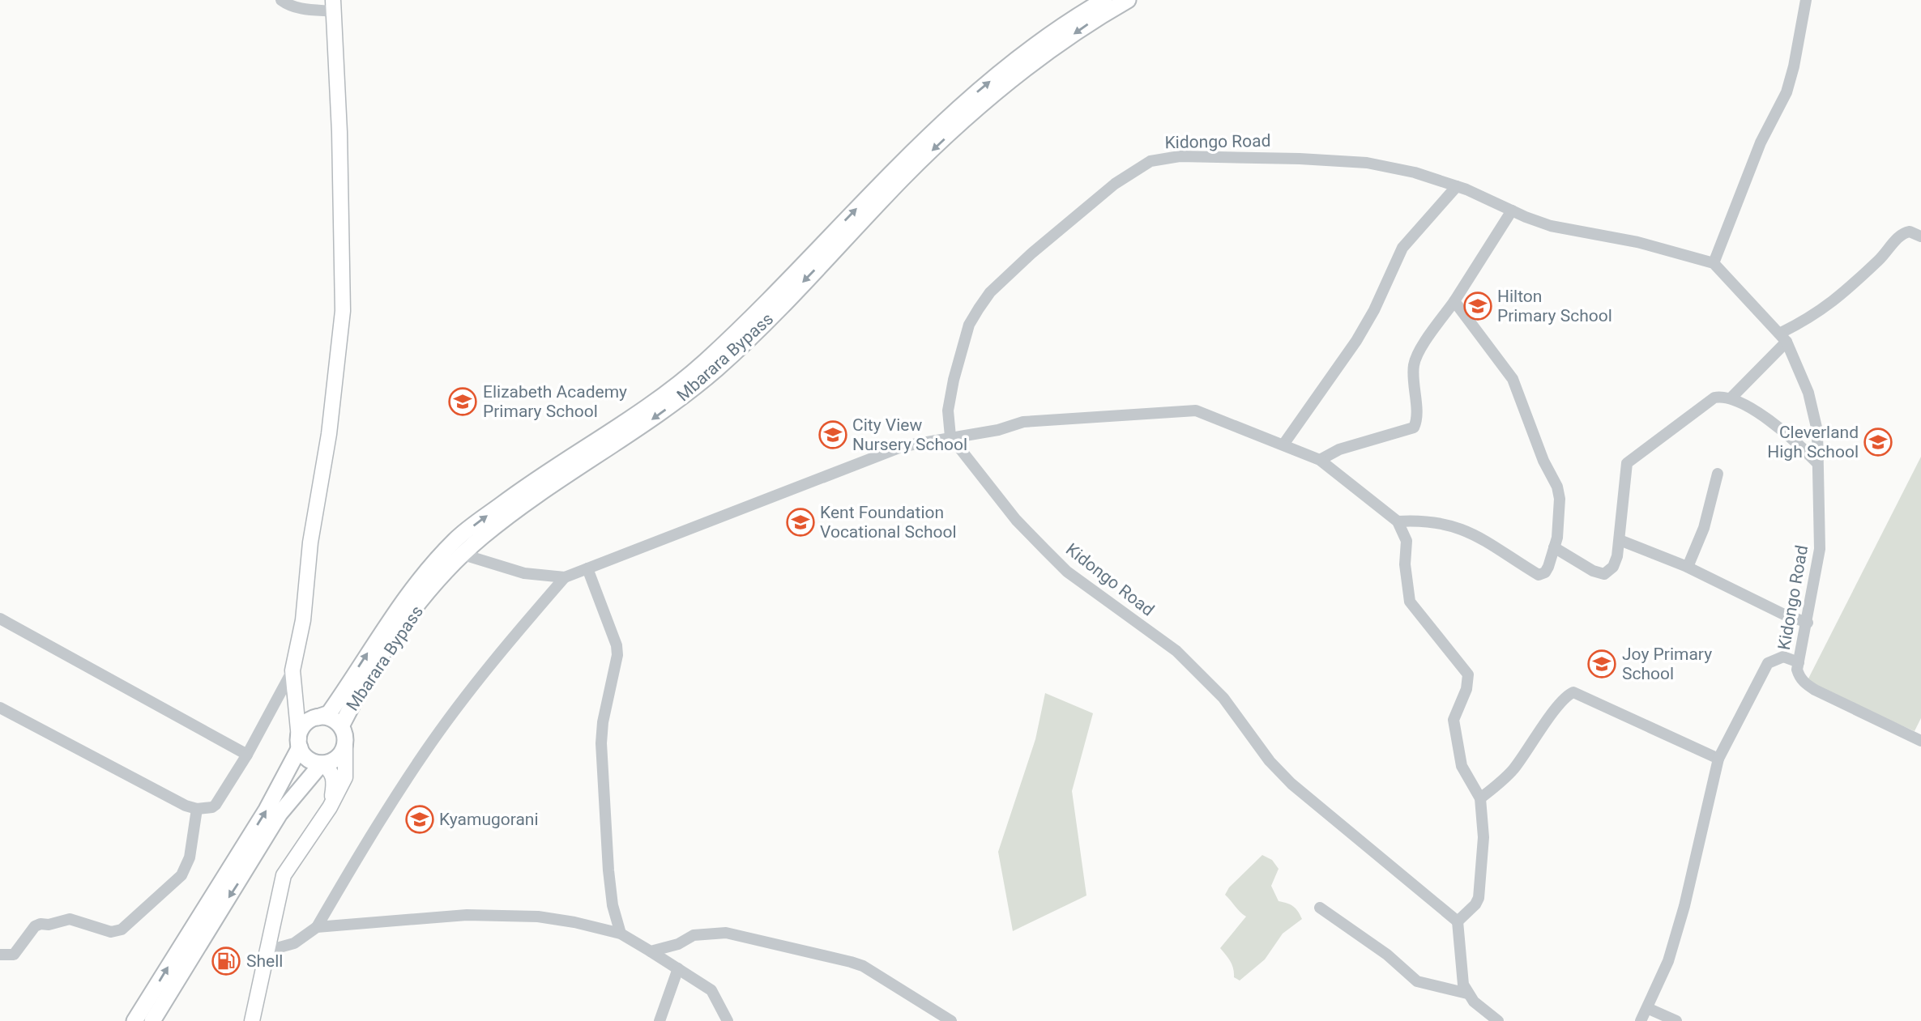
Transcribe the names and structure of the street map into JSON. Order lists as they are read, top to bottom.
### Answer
{
  "streets": {
    "highway": ["Mbarara Bypass"],
    "street": ["Kidongo Road"]
  },
  "places": {
    "school or university": [
      "Hilton Primary School",
      "Elizabeth Academy Primary School",
      "City View Nursery School",
      "Cleverland High School",
      "Kent Foundation Vocational School",
      "Joy Primary School",
      "Kyamugorani"
    ],
    "fuel station": ["Shell"]
  }
}
